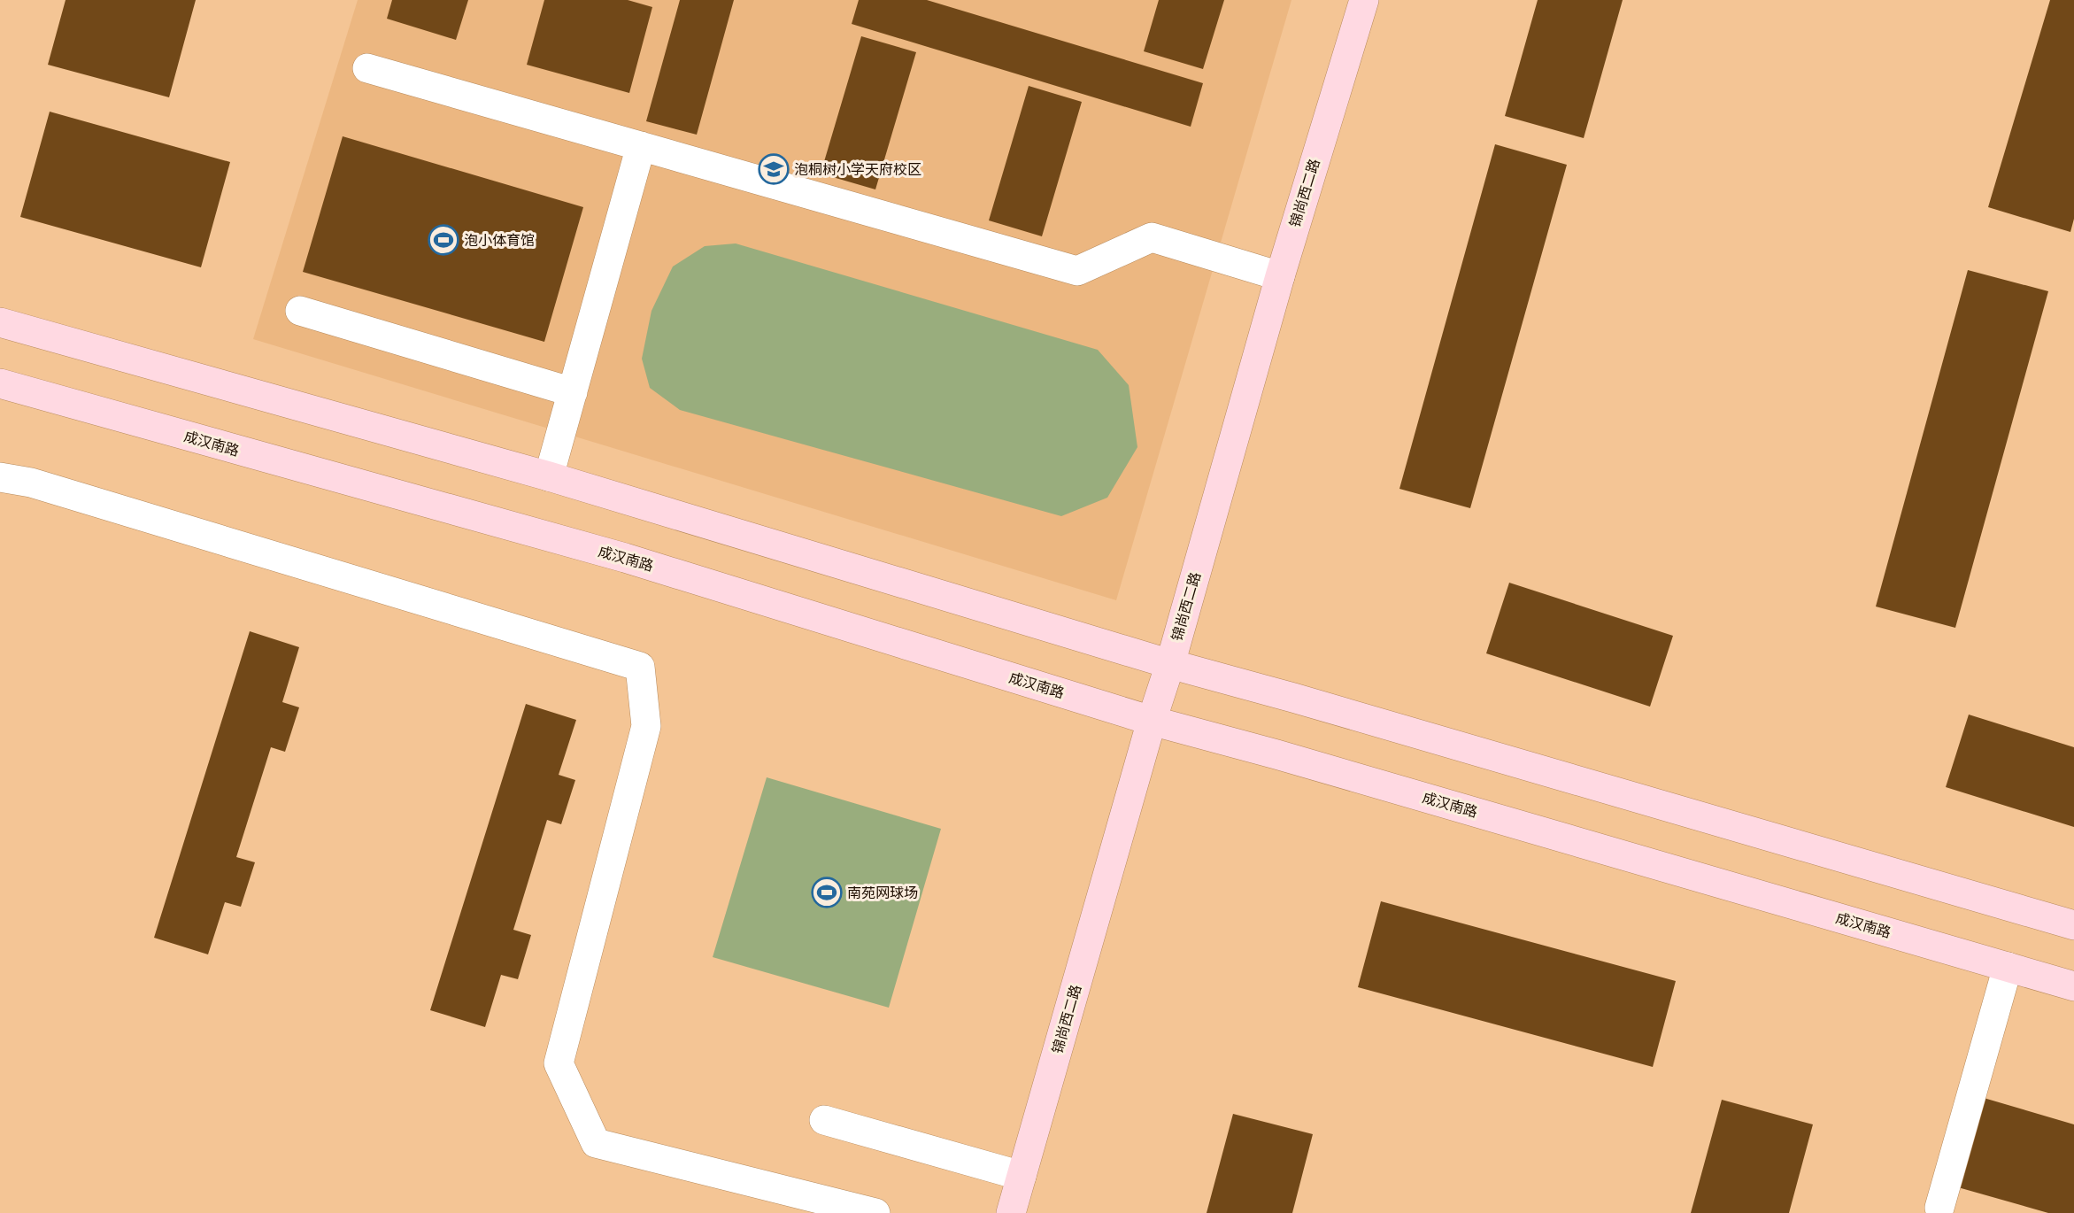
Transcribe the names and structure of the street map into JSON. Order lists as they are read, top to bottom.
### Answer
{
  "streets": {
    "main road": ["锦尚西二路", "成汉南路"]
  },
  "crossings": [
    ["锦尚西二路", "成汉南路"]
  ],
  "places": {
    "school or university": ["泡桐树小学天府校区"],
    "sports": ["泡小体育馆", "南苑网球场"]
  }
}
